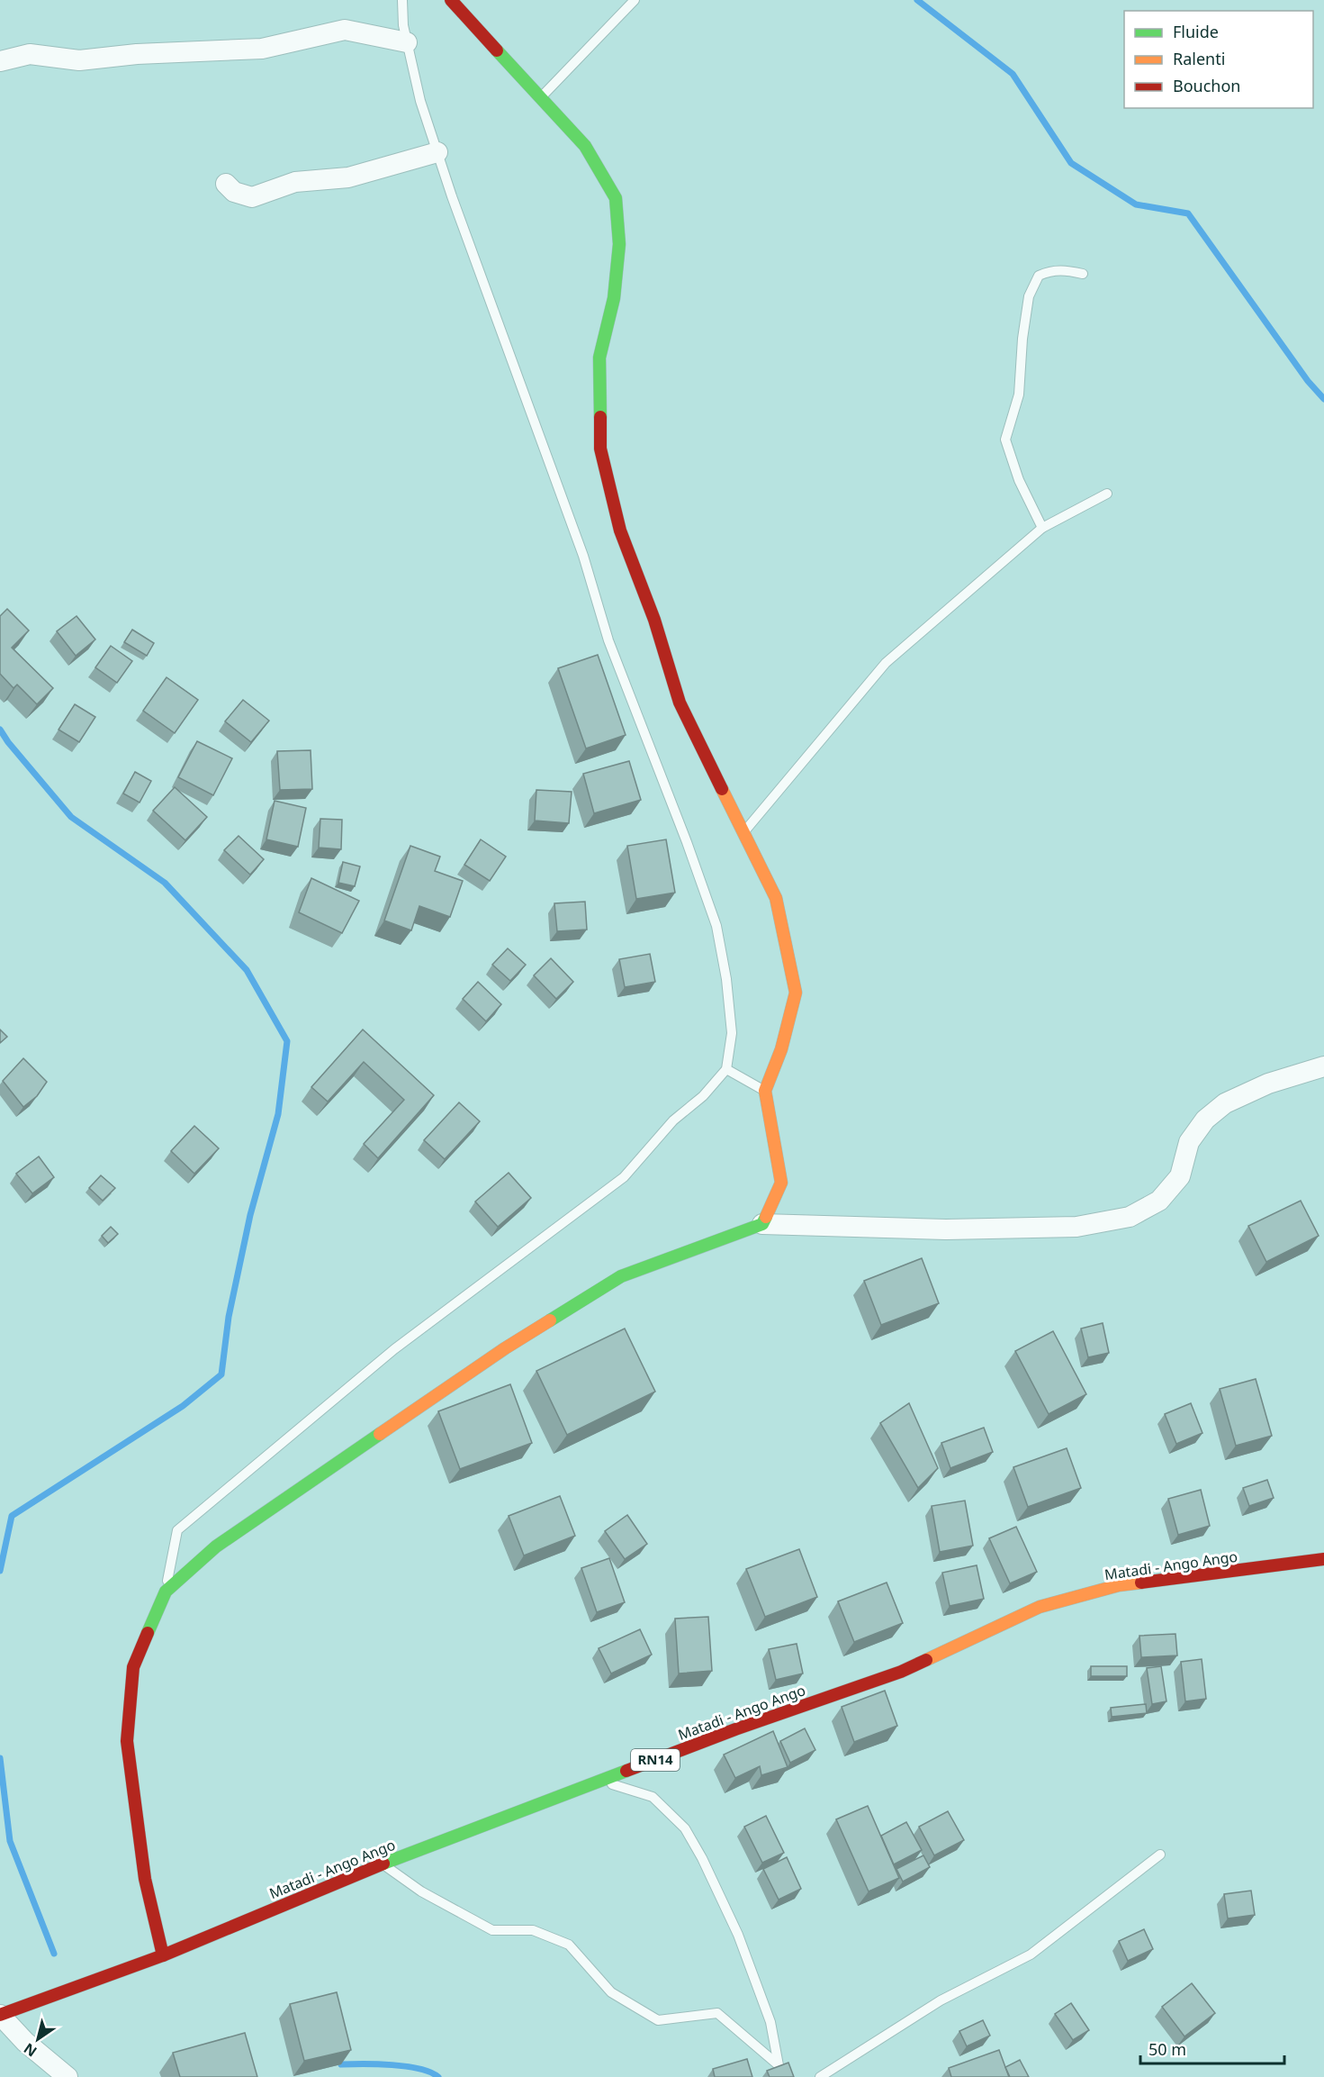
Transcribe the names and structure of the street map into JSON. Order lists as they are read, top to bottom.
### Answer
{
  "streets": {
    "main road": ["Matadi - Ango Ango", "RN14"]
  },
  "legend": ["Fluide", "Ralenti", "Bouchon"],
  "scale_bar": "50 m",
  "north": "bottom left"
}
